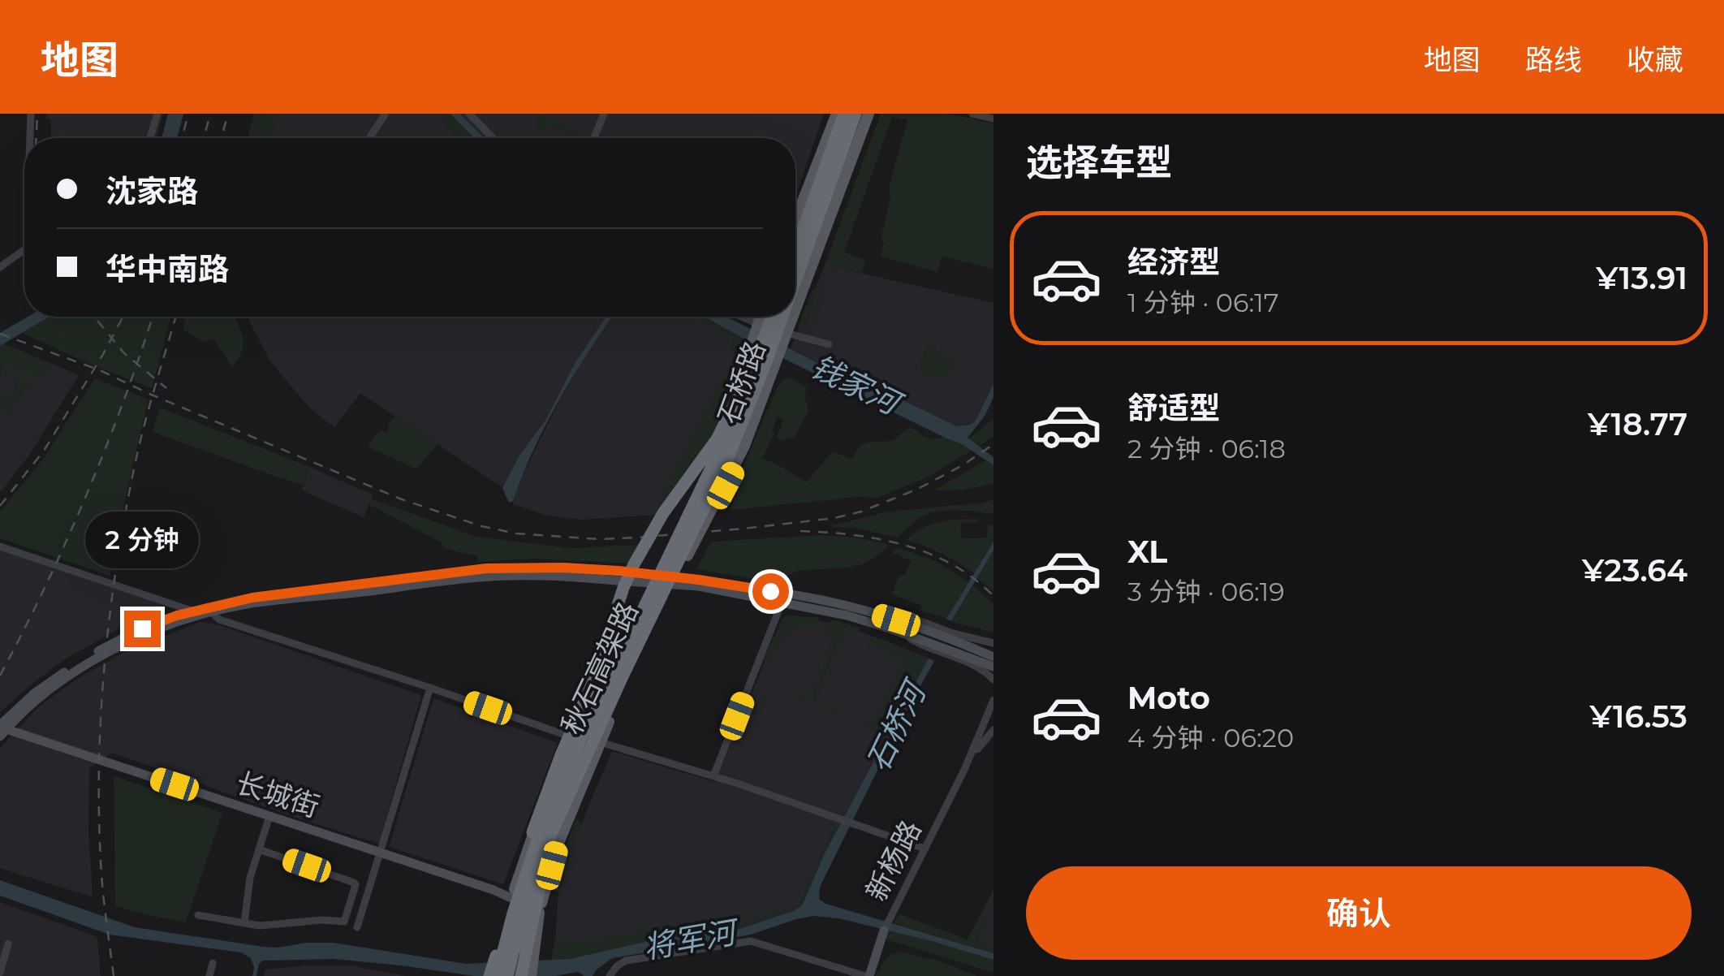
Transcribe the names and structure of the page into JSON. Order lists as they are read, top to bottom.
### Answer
{
  "streets": {
    "highway": ["秋石高架路"],
    "main road": ["石桥路", "长城街", "新杨路"]
  },
  "crossings": [
    ["石桥路", "长城街"]
  ],
  "water": ["钱家河", "石桥河", "将军河"],
  "page": {
    "header": "地图",
    "nav": ["地图", "路线", "收藏"],
    "heading": "选择车型",
    "banner": ["沈家路", "华中南路"],
    "list": [
      {
        "name": "经济型",
        "note": "1 分钟 · 06:17",
        "value": "¥13.91"
      },
      {
        "name": "舒适型",
        "note": "2 分钟 · 06:18",
        "value": "¥18.77"
      },
      {
        "name": "XL",
        "note": "3 分钟 · 06:19",
        "value": "¥23.64"
      },
      {
        "name": "Moto",
        "note": "4 分钟 · 06:20",
        "value": "¥16.53"
      }
    ],
    "bubble": "2 分钟",
    "buttons": "确认"
  }
}
